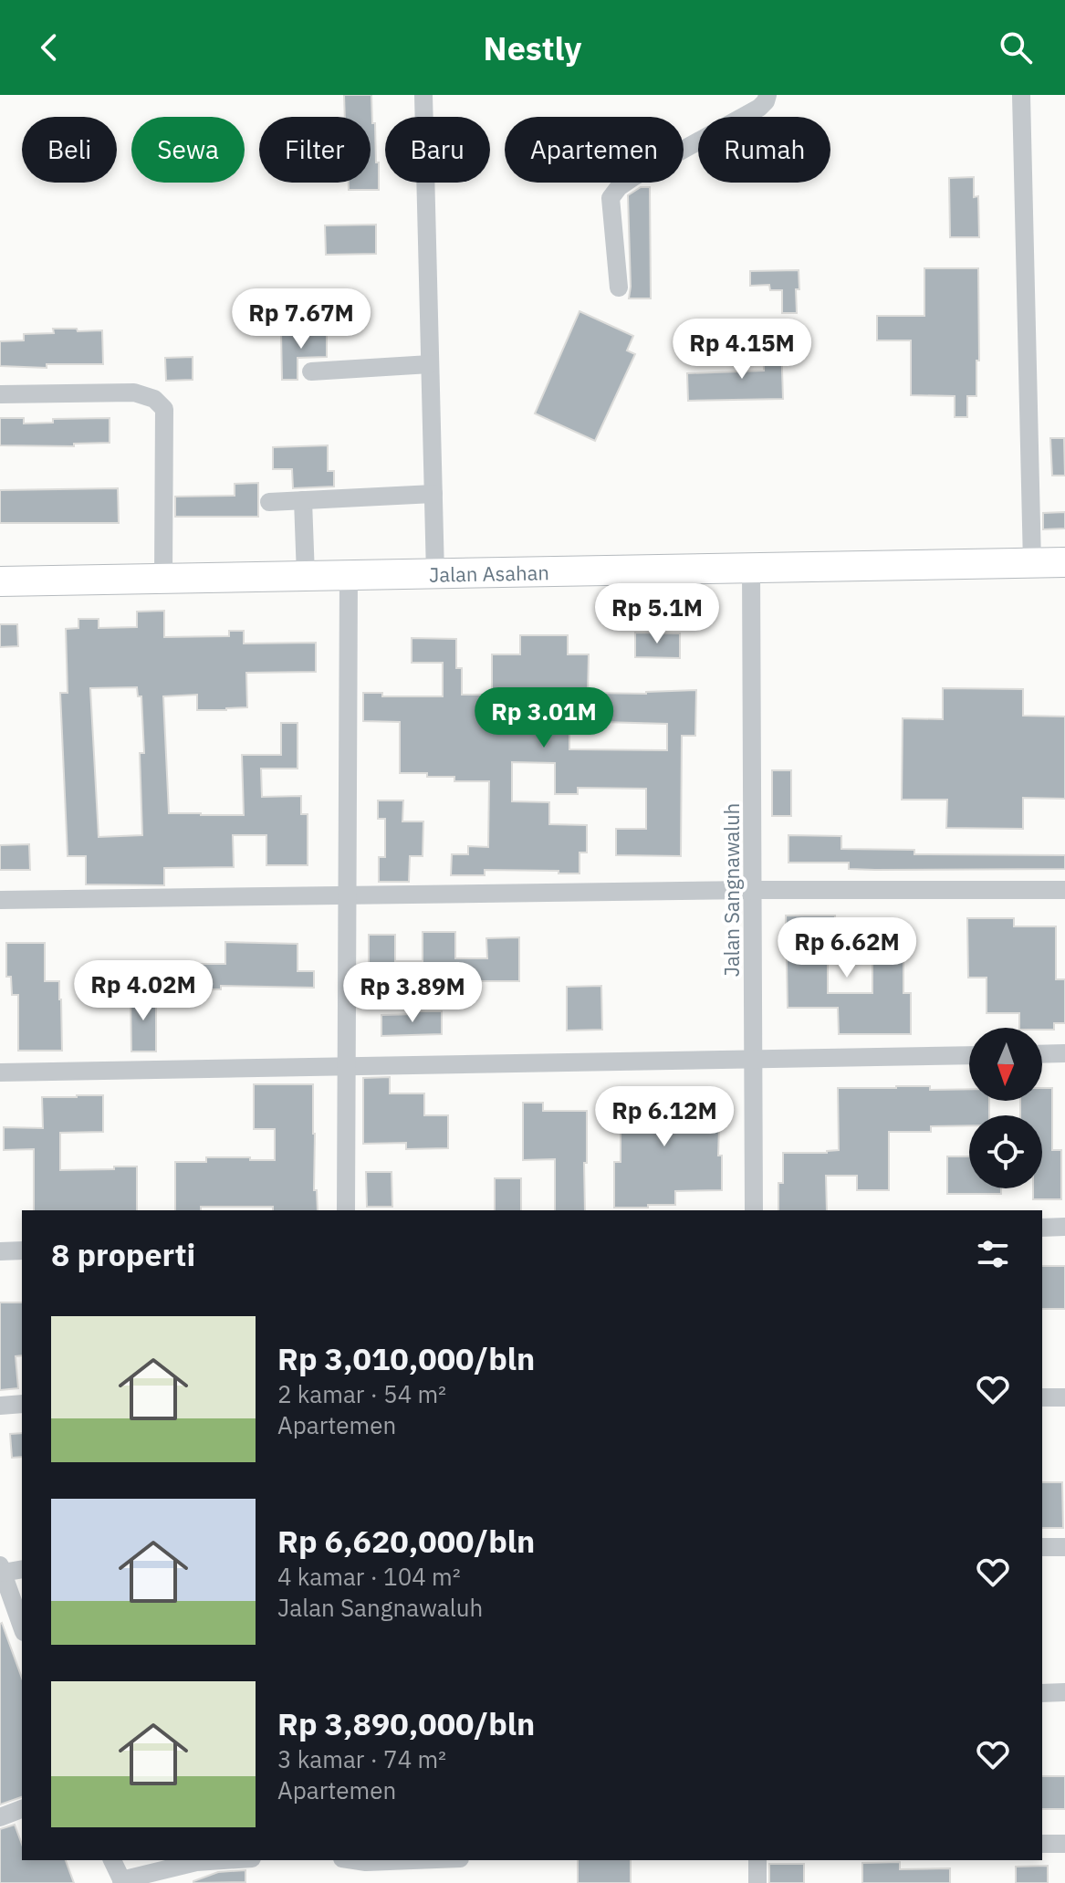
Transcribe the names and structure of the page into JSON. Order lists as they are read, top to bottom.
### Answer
{
  "streets": {
    "main road": ["Jalan Asahan"],
    "street": ["Jalan Sangnawaluh"]
  },
  "crossings": [
    ["Jalan Asahan", "Jalan Sangnawaluh"]
  ],
  "north": "bottom",
  "page": {
    "header": "Nestly",
    "chip": [
      "Beli",
      "Sewa",
      "Filter",
      "Baru",
      "Apartemen",
      "Rumah"
    ],
    "price": [
      "Rp 7.67M",
      "Rp 4.15M",
      "Rp 5.1M",
      "Rp 3.01M",
      "Rp 6.62M",
      "Rp 4.02M",
      "Rp 3.89M",
      "Rp 6.12M"
    ],
    "heading": "8 properti",
    "list": [
      {
        "name": "Rp 3,010,000/bln",
        "note": "2 kamar · 54 m² · Apartemen"
      },
      {
        "name": "Rp 6,620,000/bln",
        "note": "4 kamar · 104 m² · Jalan Sangnawaluh"
      },
      {
        "name": "Rp 3,890,000/bln",
        "note": "3 kamar · 74 m² · Apartemen"
      }
    ]
  }
}
